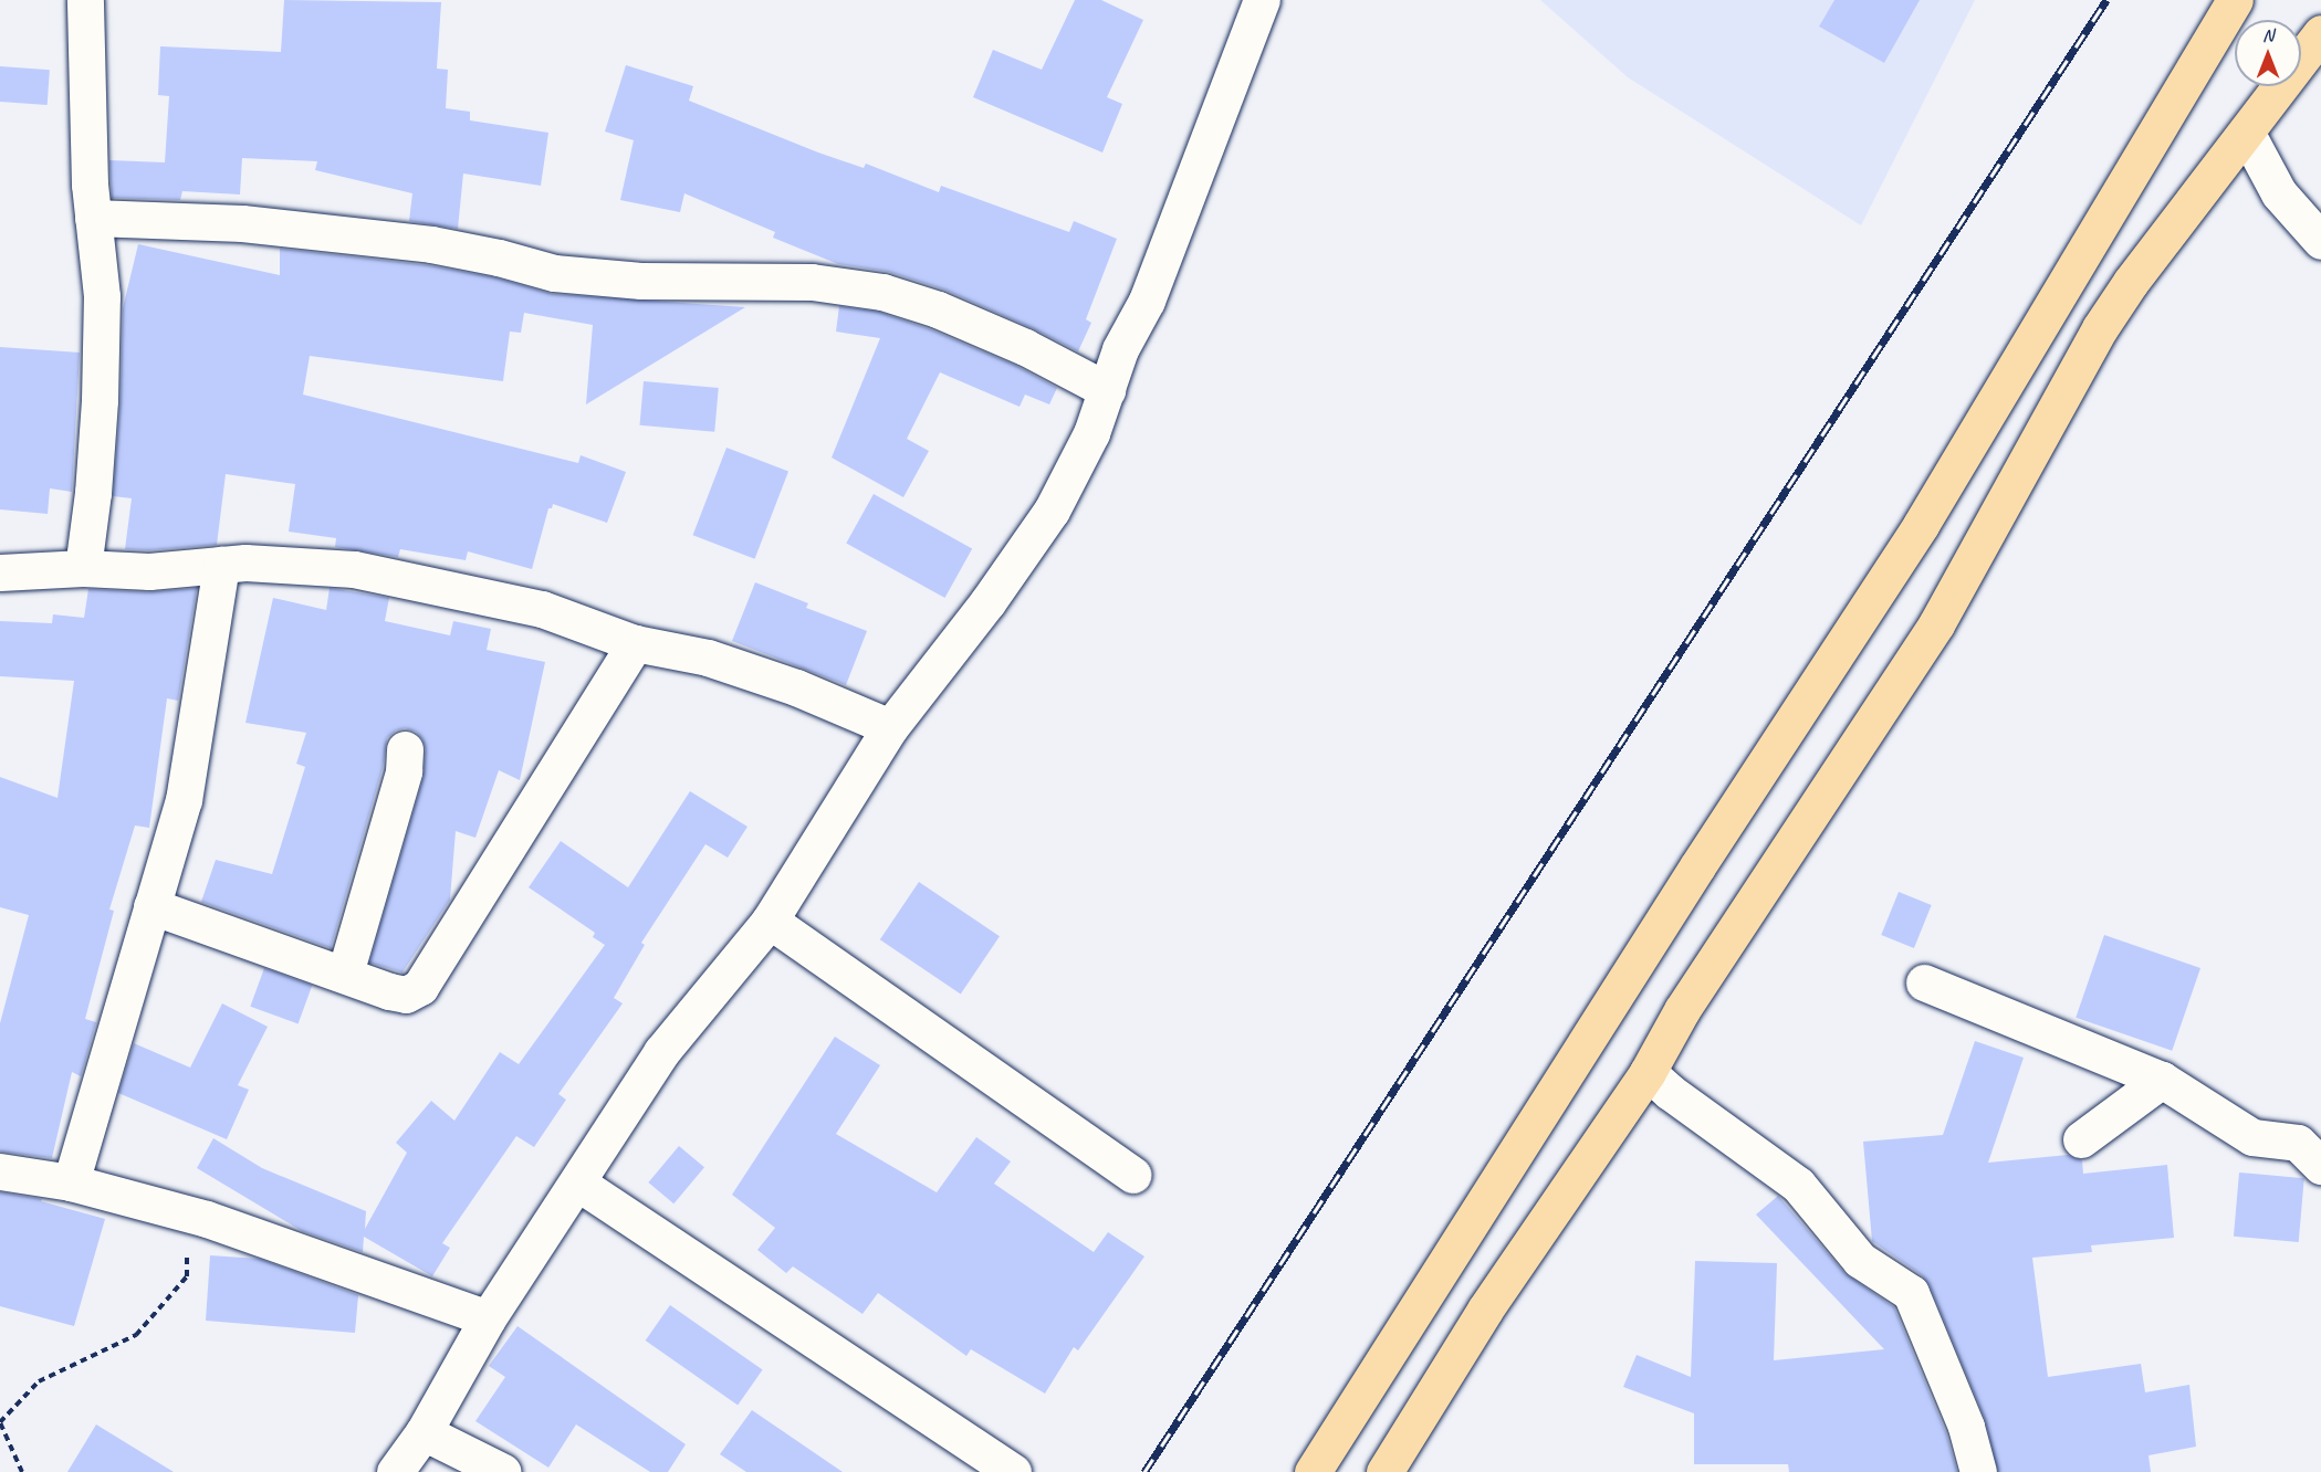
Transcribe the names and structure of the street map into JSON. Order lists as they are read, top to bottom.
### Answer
{
  "north": "top"
}
